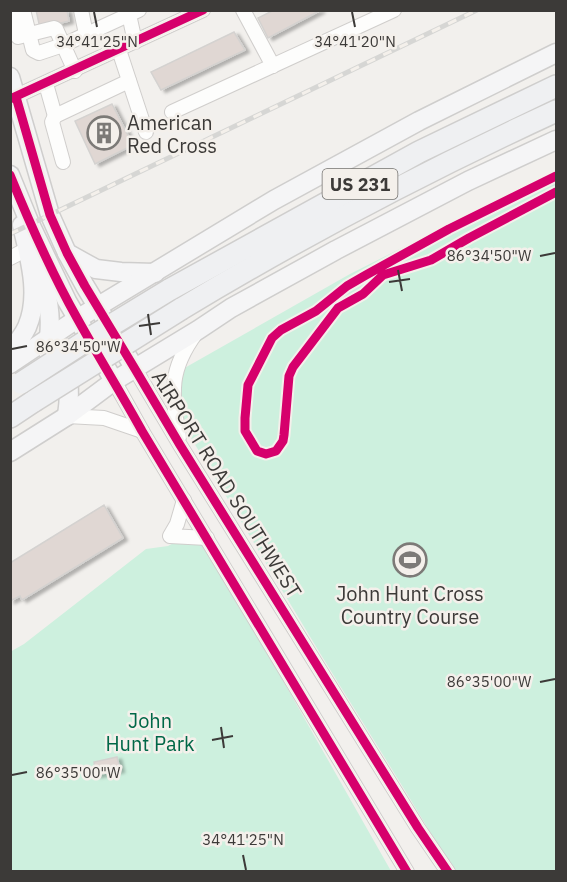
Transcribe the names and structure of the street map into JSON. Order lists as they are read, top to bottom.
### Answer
{
  "streets": {
    "highway": ["US 231"],
    "main road": ["AIRPORT ROAD SOUTHWEST"]
  },
  "parks": ["John Hunt Park"],
  "places": {
    "building": ["American Red Cross"],
    "sports": ["John Hunt Cross Country Course"]
  },
  "coordinates": [
    "34°41'25\"N",
    "34°41'20\"N",
    "86°34'50\"W",
    "86°35'00\"W"
  ]
}
